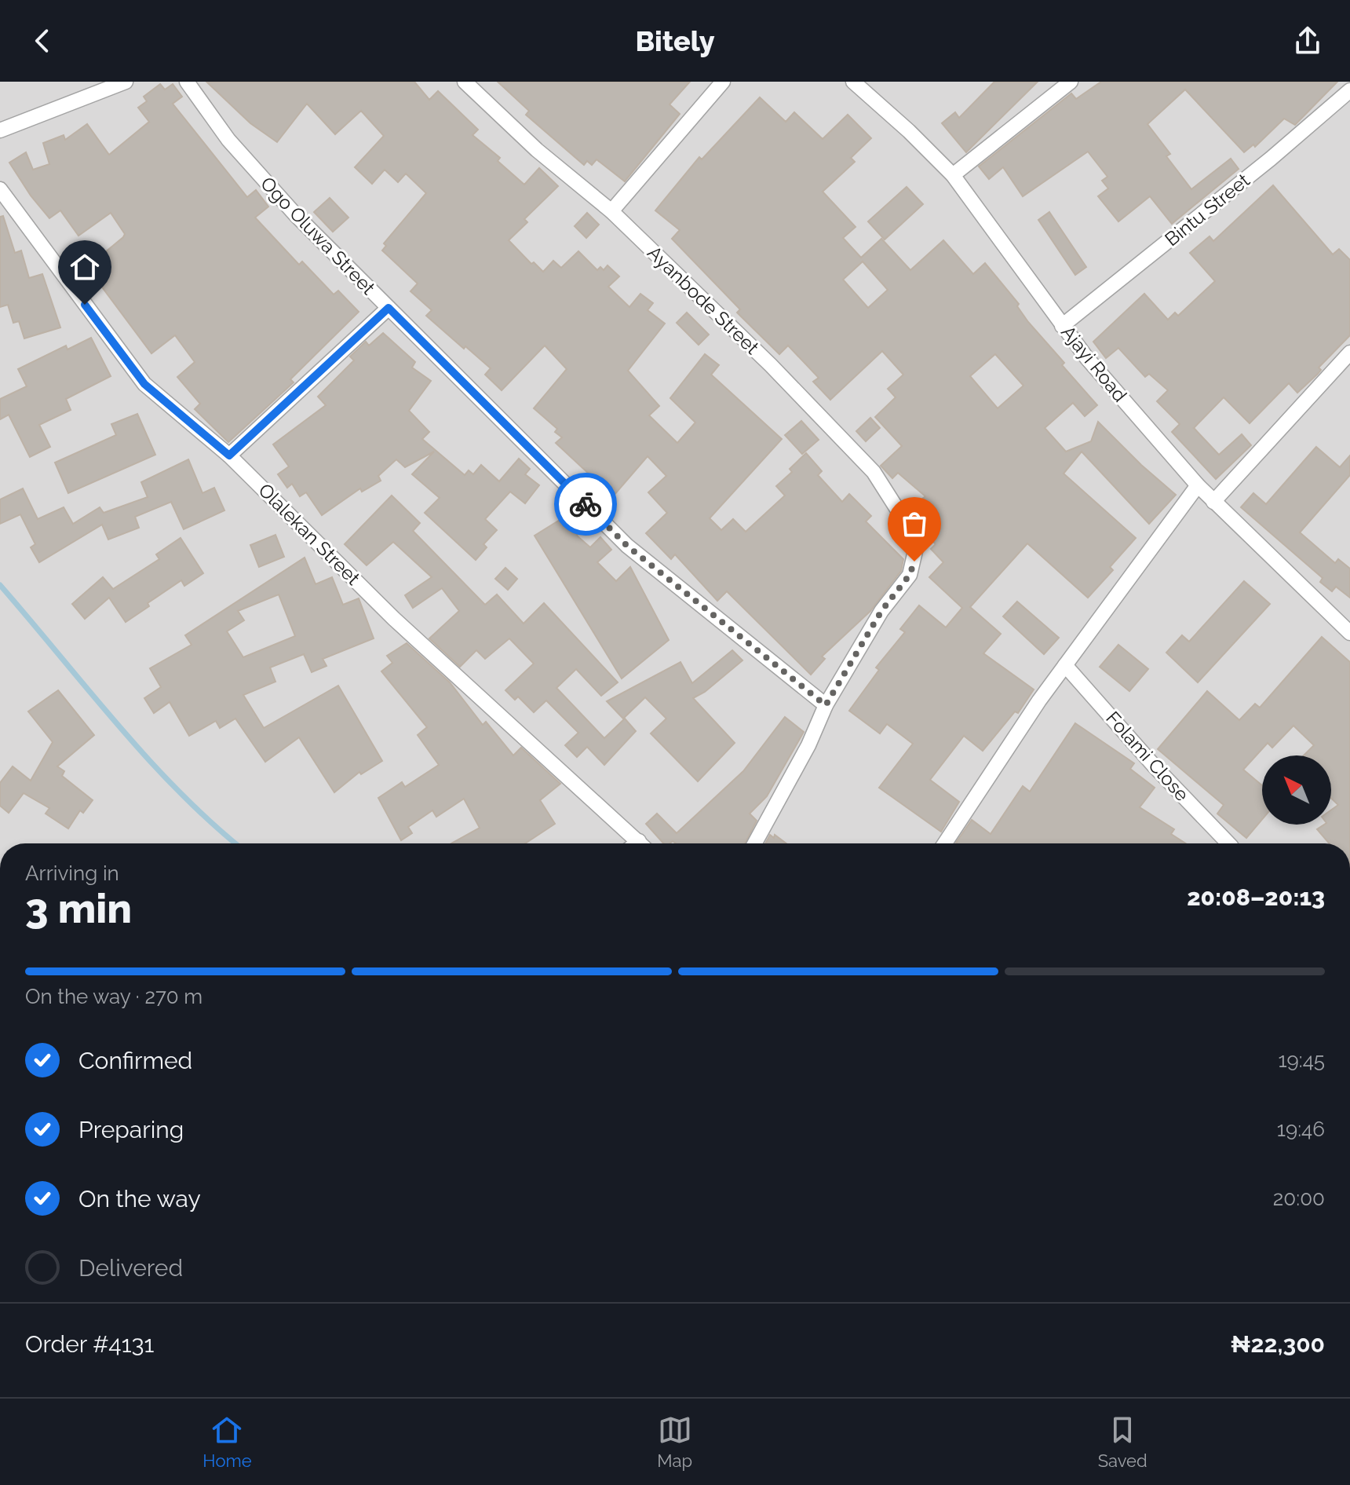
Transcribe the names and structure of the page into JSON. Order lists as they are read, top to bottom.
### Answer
{
  "streets": {
    "street": [
      "Bintu Street",
      "Ogo Oluwa Street",
      "Ayanbode Street",
      "Ajayi Road",
      "Olalekan Street",
      "Folami Close"
    ]
  },
  "crossings": [
    ["Bintu Street", "Ajayi Road"],
    ["Ogo Oluwa Street", "Ayanbode Street"]
  ],
  "north": "top left",
  "page": {
    "header": "Bitely",
    "heading": ["3 min", "Arriving in", "20:08–20:13"],
    "panel": ["Order #4131", "₦22,300"],
    "bar": "On the way · 270 m",
    "list": [
      ["Confirmed", "19:45"],
      ["Preparing", "19:46"],
      ["On the way", "20:00"],
      "Delivered"
    ],
    "tabs": ["Home", "Map", "Saved"]
  }
}
